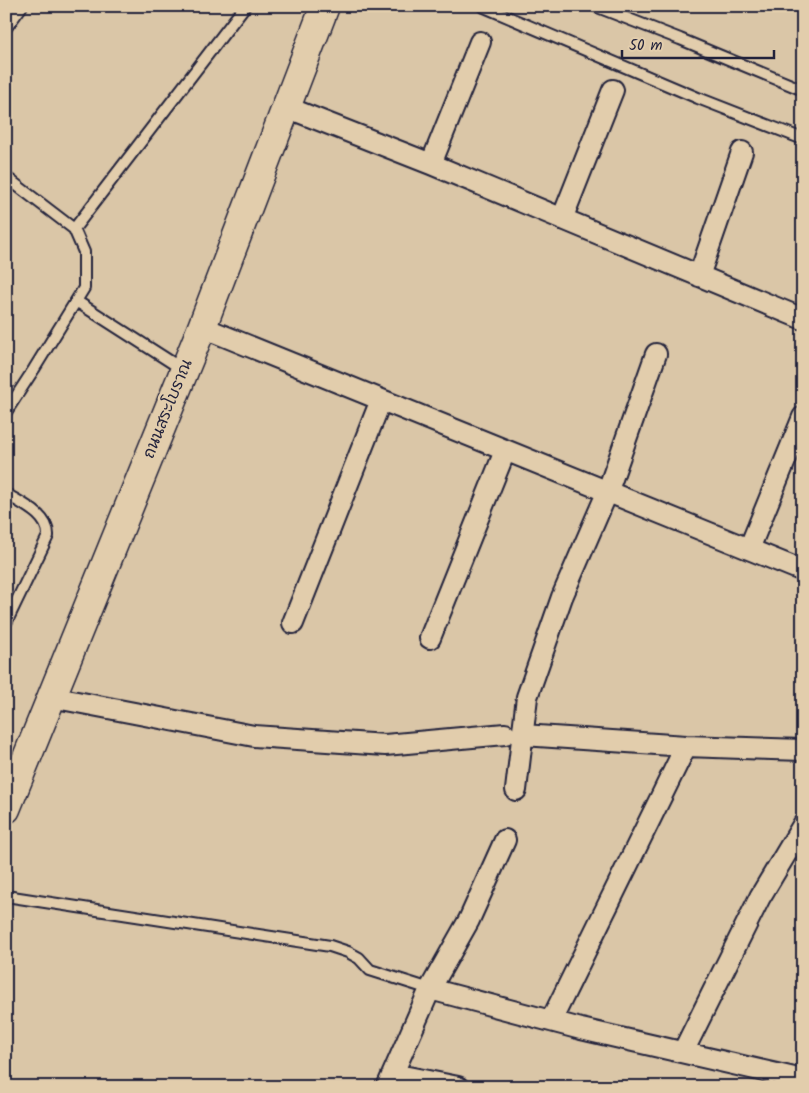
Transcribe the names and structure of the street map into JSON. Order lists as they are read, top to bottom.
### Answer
{
  "streets": {
    "street": ["ถนนสระโบราณ"]
  },
  "scale_bar": "50 m"
}
